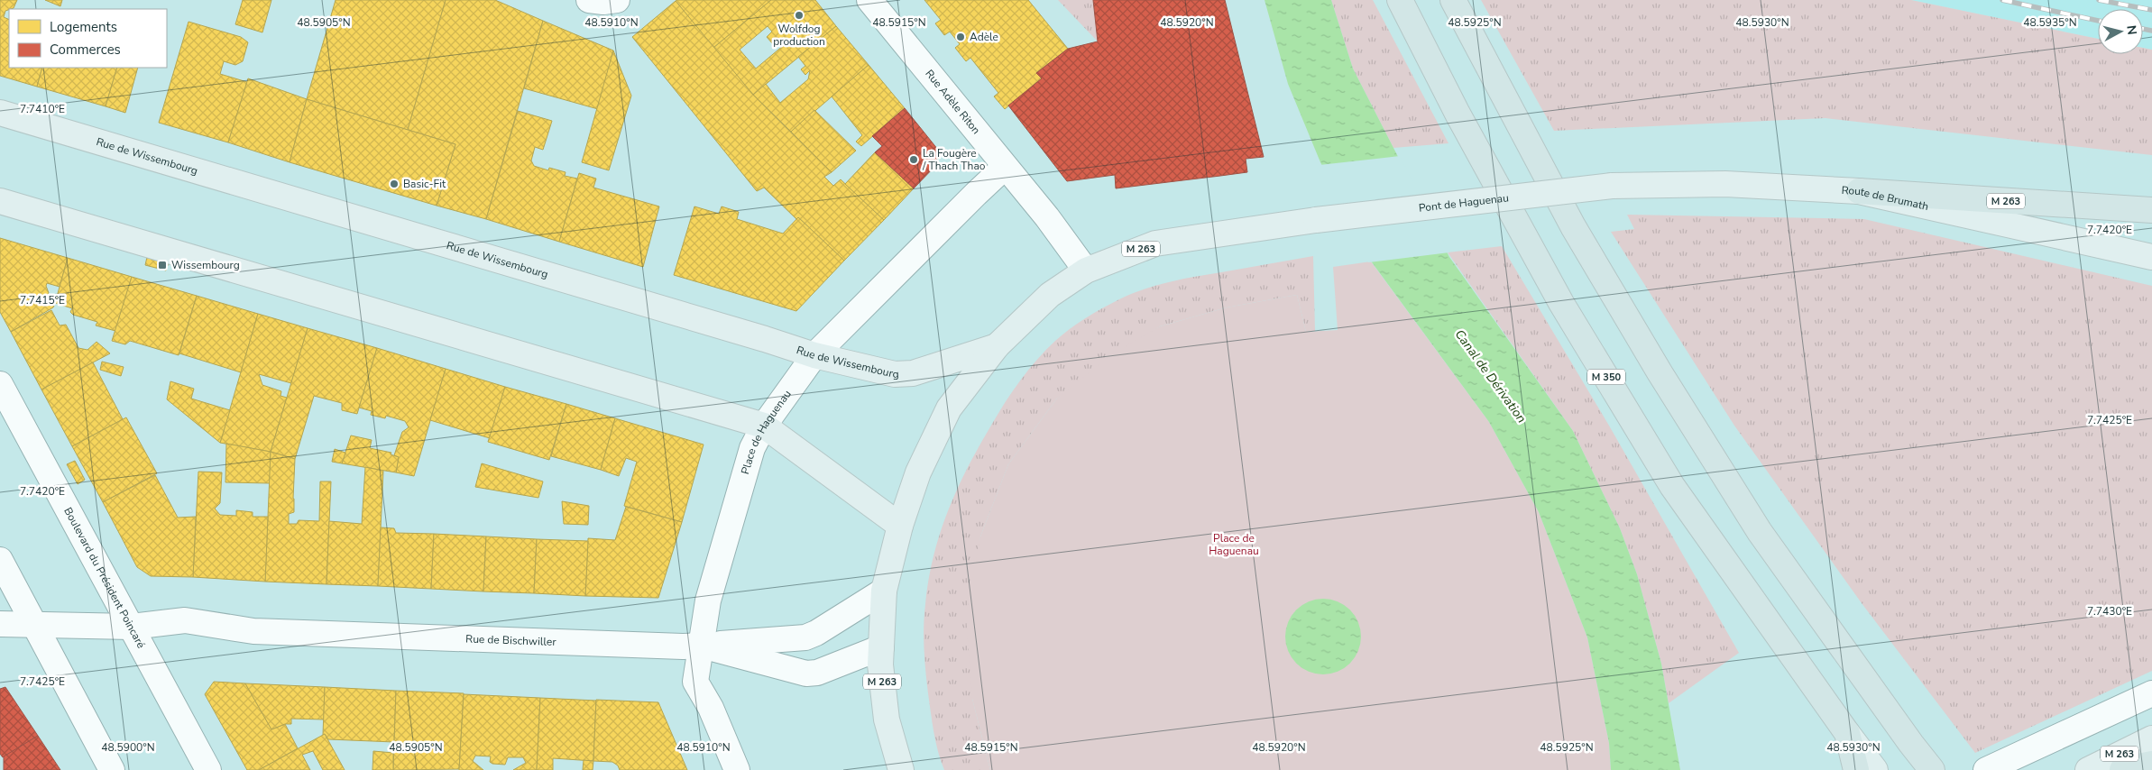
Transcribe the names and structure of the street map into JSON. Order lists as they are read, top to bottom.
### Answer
{
  "streets": {
    "highway": ["M 263", "M 350"],
    "main road": ["Rue de Wissembourg", "Route de Brumath", "Pont de Haguenau"],
    "street": [
      "Rue Adèle Riton",
      "Place de Haguenau",
      "Boulevard du Président Poincaré",
      "Rue de Bischwiller"
    ]
  },
  "crossings": [
    ["Rue Adèle Riton", "M 263"],
    ["Rue Adèle Riton", "Pont de Haguenau"],
    ["Rue Adèle Riton", "Place de Haguenau"],
    ["Rue de Wissembourg", "M 263"],
    ["Rue de Wissembourg", "Place de Haguenau"],
    ["Route de Brumath", "M 263"],
    ["Route de Brumath", "Pont de Haguenau"],
    ["M 263", "Pont de Haguenau"],
    ["M 263", "Rue de Bischwiller"],
    ["Place de Haguenau", "Rue de Bischwiller"],
    ["Boulevard du Président Poincaré", "Rue de Bischwiller"]
  ],
  "water": ["Canal de Dérivation"],
  "parks": ["Place de Haguenau"],
  "places": {
    "other": [
      "Wolfdog production",
      "Adèle",
      "La Fougère / Thach Thao",
      "Basic-Fit"
    ],
    "transit": ["Wissembourg"]
  },
  "legend": ["Logements", "Commerces"],
  "north": "right",
  "coordinates": [
    "48.5905°N",
    "48.5910°N",
    "48.5915°N",
    "48.5920°N",
    "48.5925°N",
    "48.5930°N",
    "48.5935°N",
    "7.7410°E",
    "7.7420°E",
    "7.7415°E",
    "7.7425°E",
    "7.7430°E",
    "48.5900°N"
  ]
}
